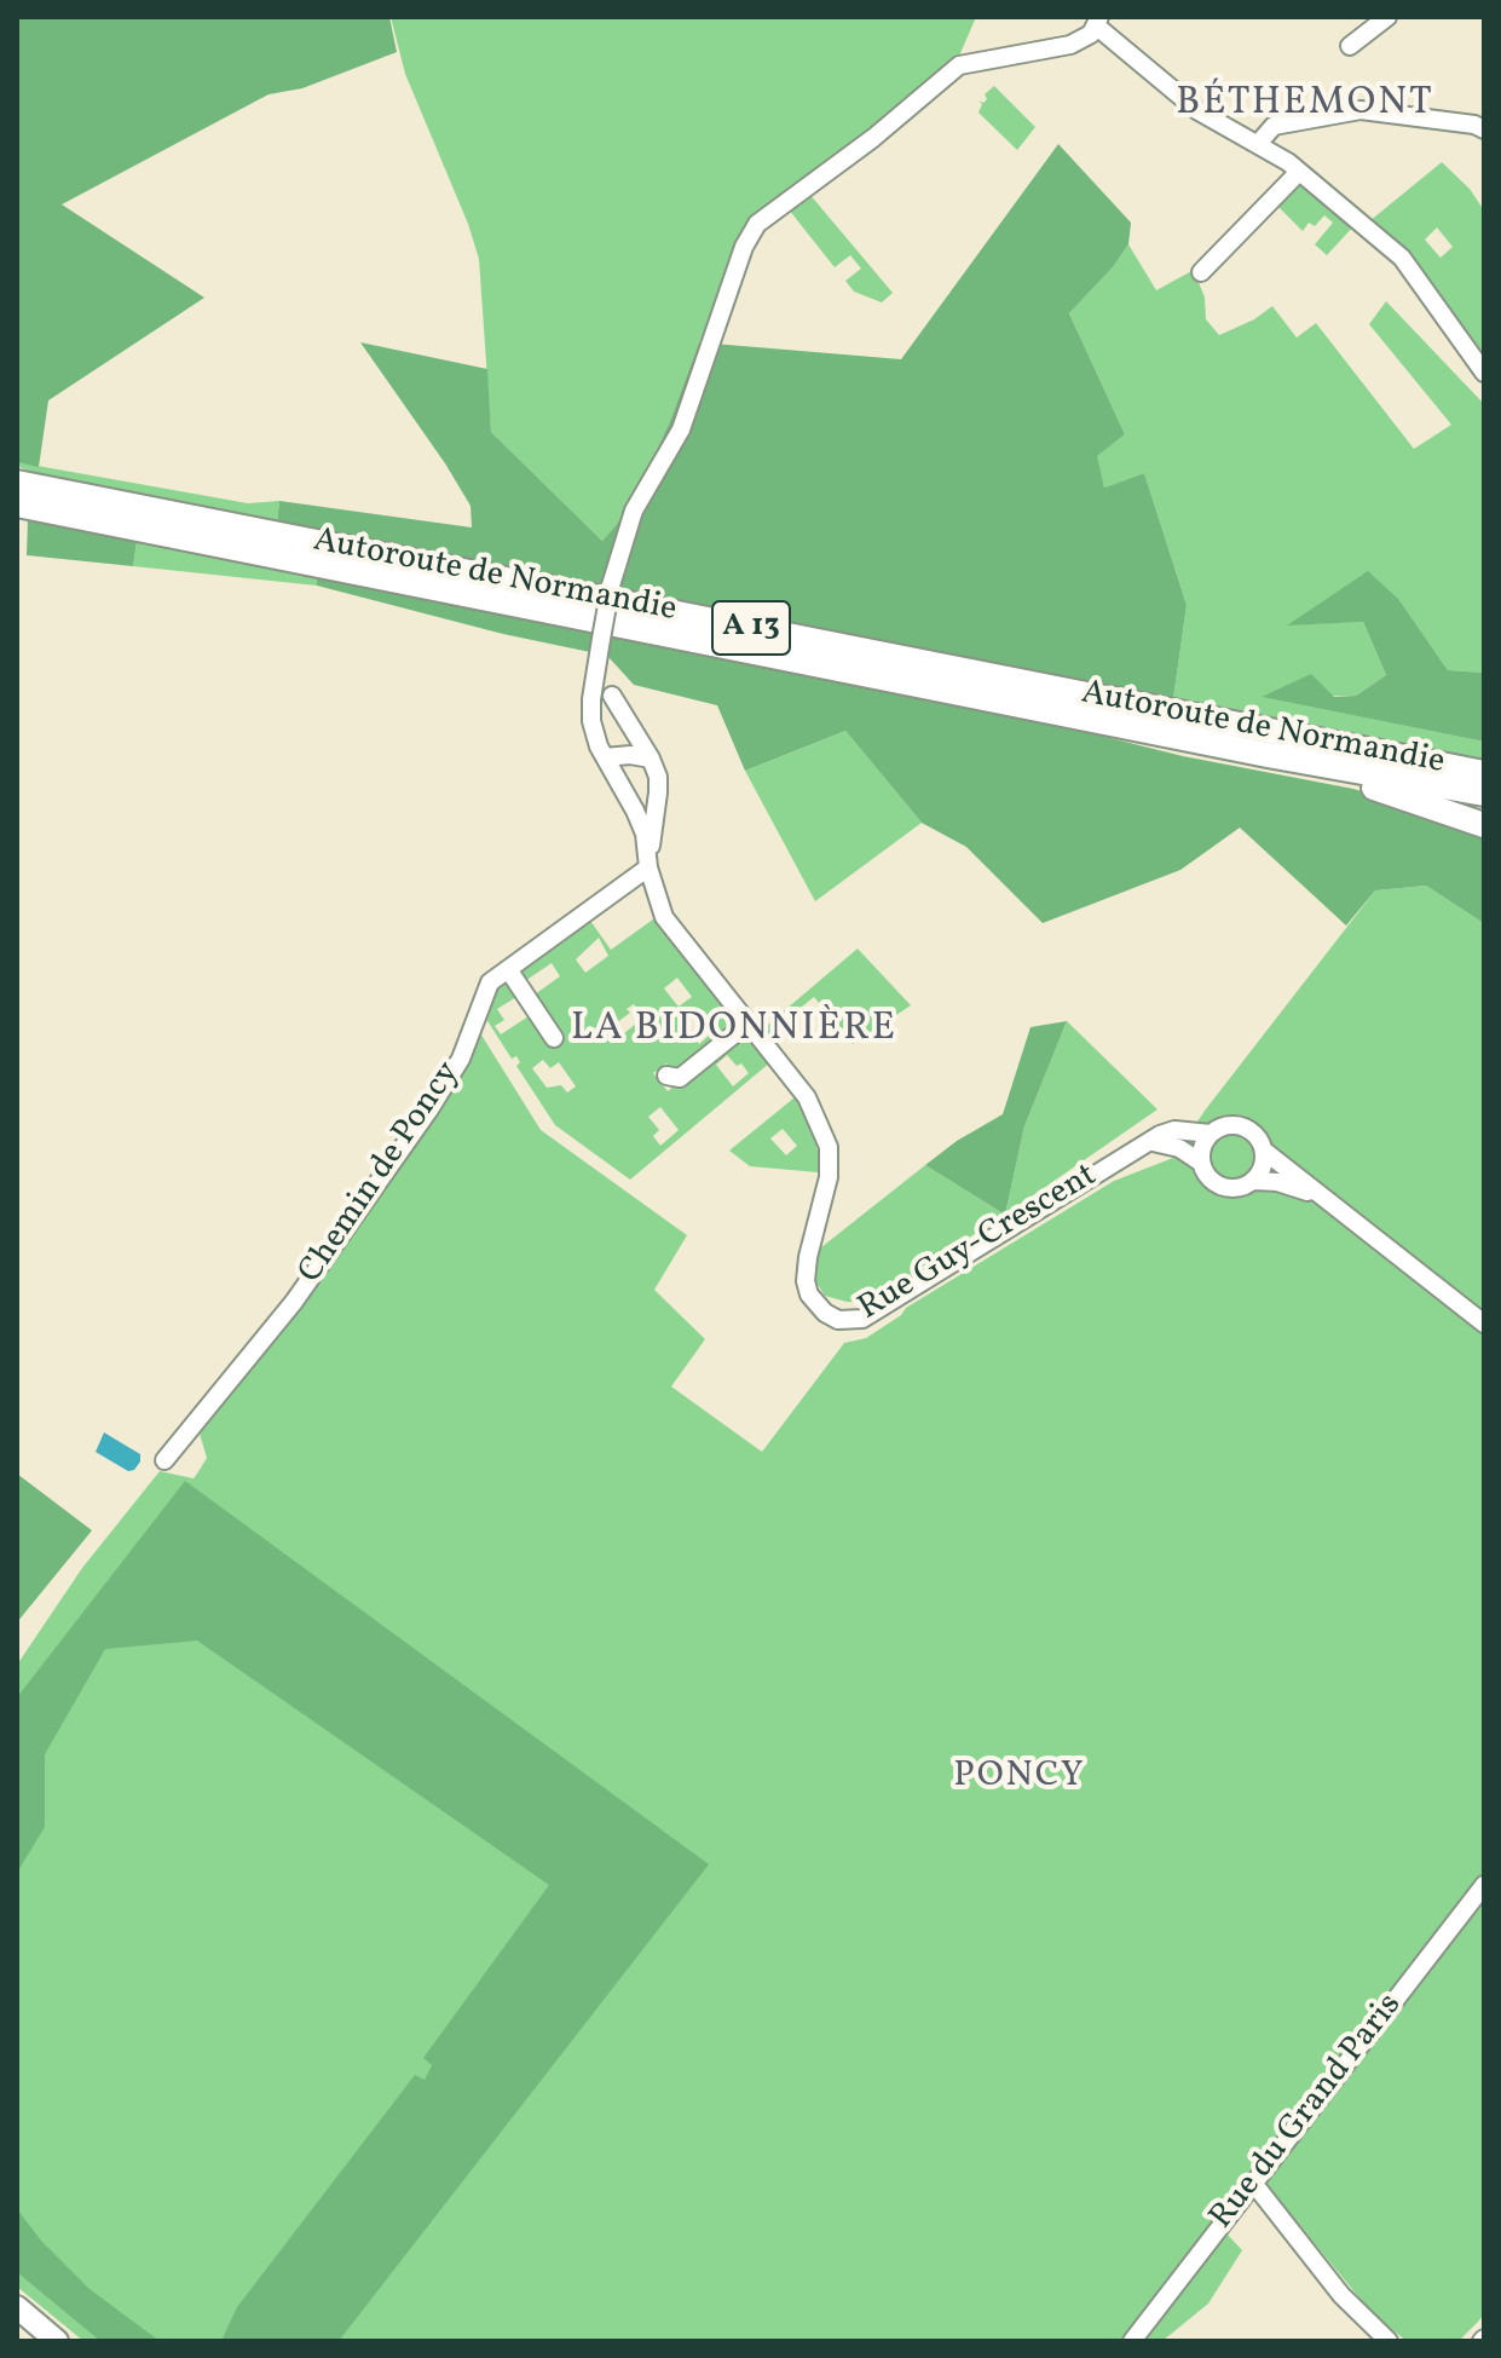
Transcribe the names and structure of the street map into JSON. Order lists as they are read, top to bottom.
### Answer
{
  "streets": {
    "highway": ["Autoroute de Normandie", "A 13"],
    "street": ["Chemin de Poncy", "Rue Guy-Crescent", "Rue du Grand Paris"]
  },
  "districts": ["BÉTHEMONT", "LA BIDONNIÈRE", "PONCY"]
}
